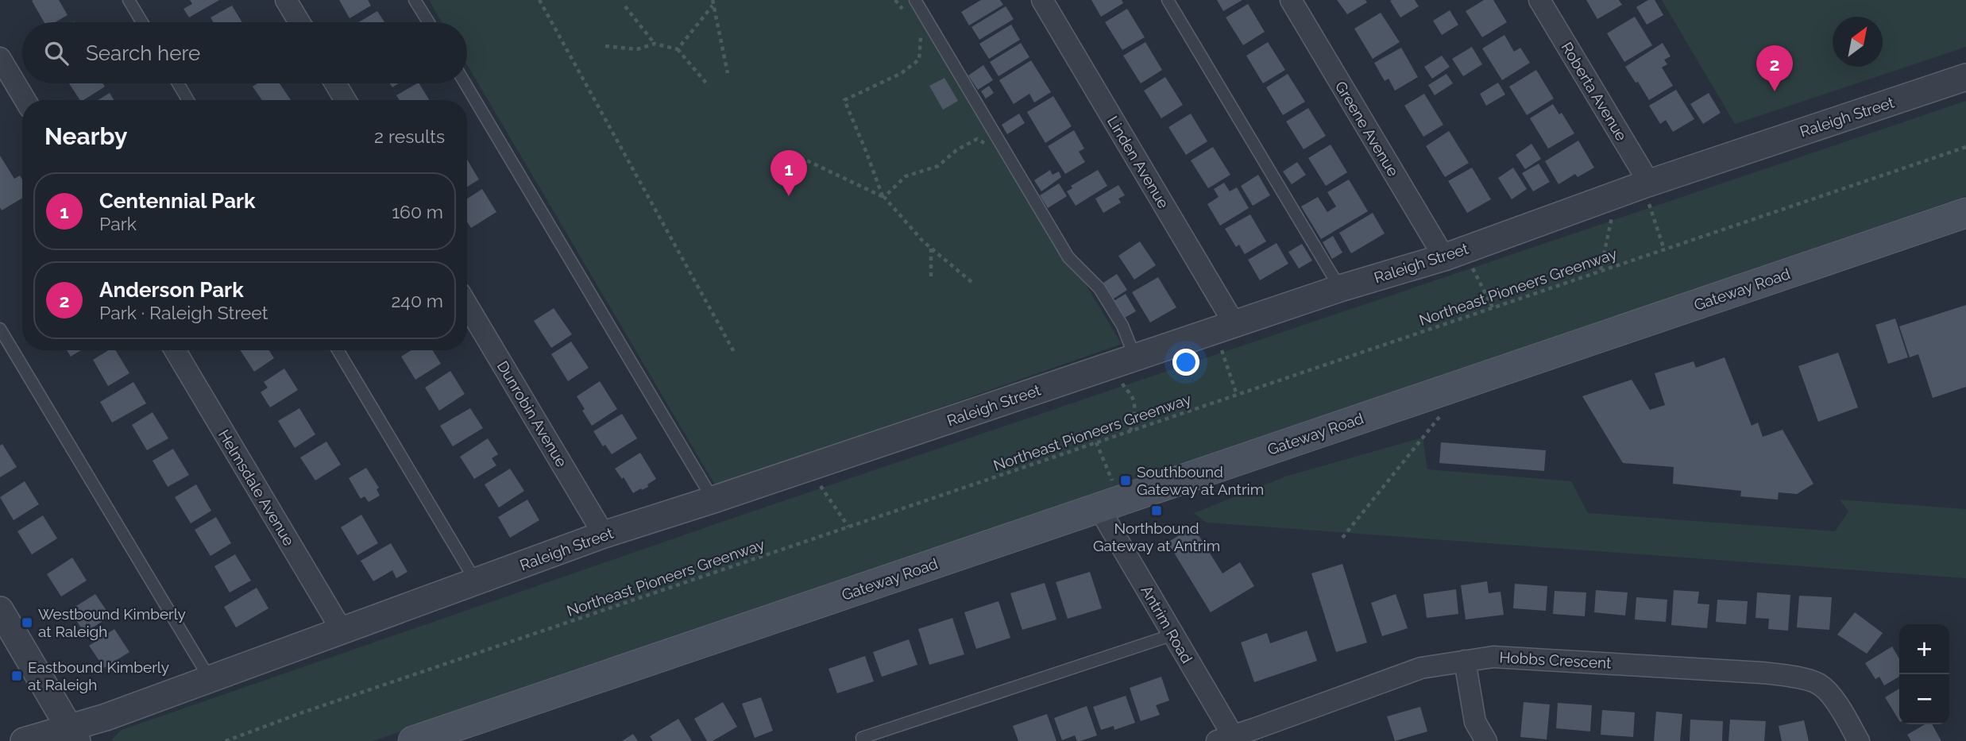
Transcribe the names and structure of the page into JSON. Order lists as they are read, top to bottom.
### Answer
{
  "streets": {
    "main road": ["Gateway Road"],
    "street": [
      "Roberta Avenue",
      "Raleigh Street",
      "Greene Avenue",
      "Linden Avenue",
      "Dunrobin Avenue",
      "Helmsdale Avenue",
      "Antrim Road",
      "Hobbs Crescent"
    ],
    "path": ["Northeast Pioneers Greenway"]
  },
  "crossings": [
    ["Roberta Avenue", "Raleigh Street"],
    ["Raleigh Street", "Greene Avenue"],
    ["Raleigh Street", "Linden Avenue"],
    ["Raleigh Street", "Dunrobin Avenue"],
    ["Raleigh Street", "Helmsdale Avenue"],
    ["Gateway Road", "Antrim Road"],
    ["Antrim Road", "Hobbs Crescent"]
  ],
  "places": {
    "transit": [
      "Southbound Gateway at Antrim",
      "Northbound Gateway at Antrim",
      "Westbound Kimberly at Raleigh",
      "Eastbound Kimberly at Raleigh"
    ]
  },
  "north": "top right",
  "page": {
    "search": "Search here",
    "pins": ["2", "1"],
    "heading": ["Nearby", "2 results"],
    "list": [
      {
        "mark": "1",
        "name": "Centennial Park",
        "note": "Park",
        "value": "160 m"
      },
      {
        "mark": "2",
        "name": "Anderson Park",
        "note": "Park · Raleigh Street",
        "value": "240 m"
      }
    ],
    "map_buttons": ["+", "−"]
  }
}
